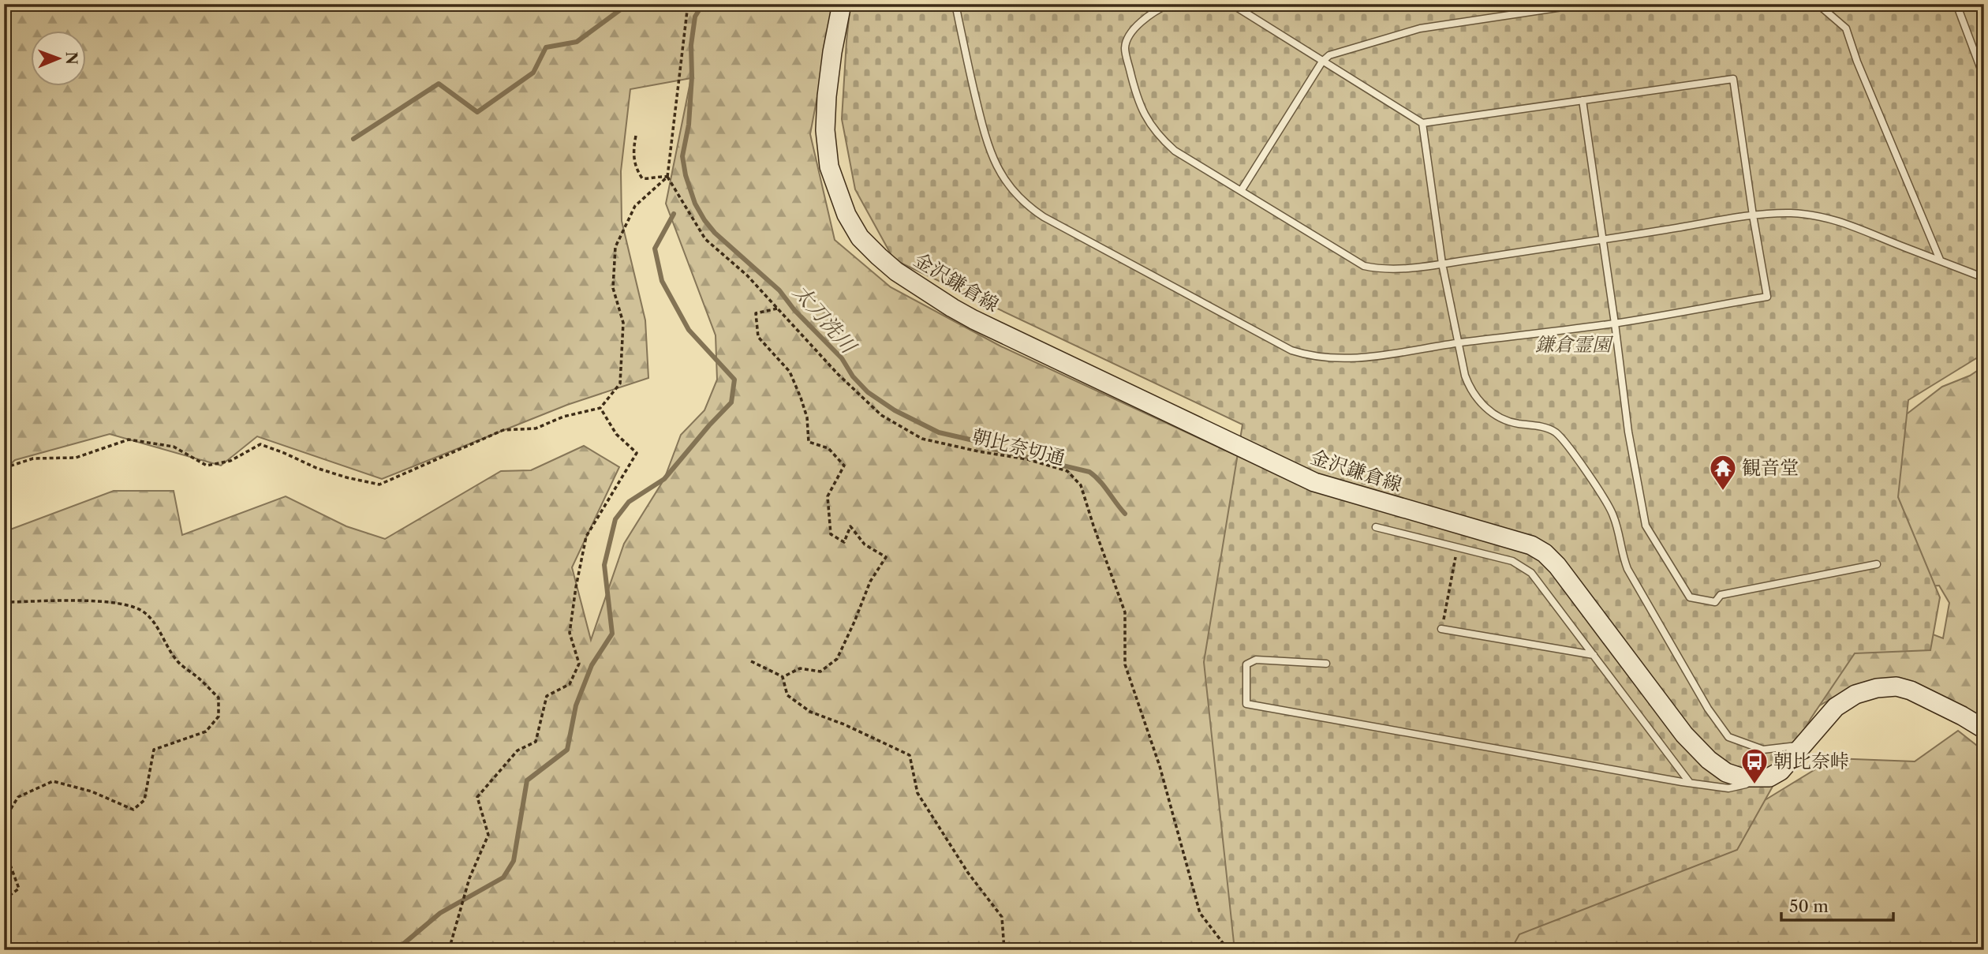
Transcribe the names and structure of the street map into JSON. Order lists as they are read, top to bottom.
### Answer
{
  "streets": {
    "main road": ["金沢鎌倉線"],
    "path": ["朝比奈切通"]
  },
  "water": ["太刀洗川"],
  "parks": ["鎌倉霊園"],
  "places": {
    "temple": ["観音堂"],
    "bus stop": ["朝比奈峠"]
  },
  "scale_bar": "50 m",
  "north": "right"
}
